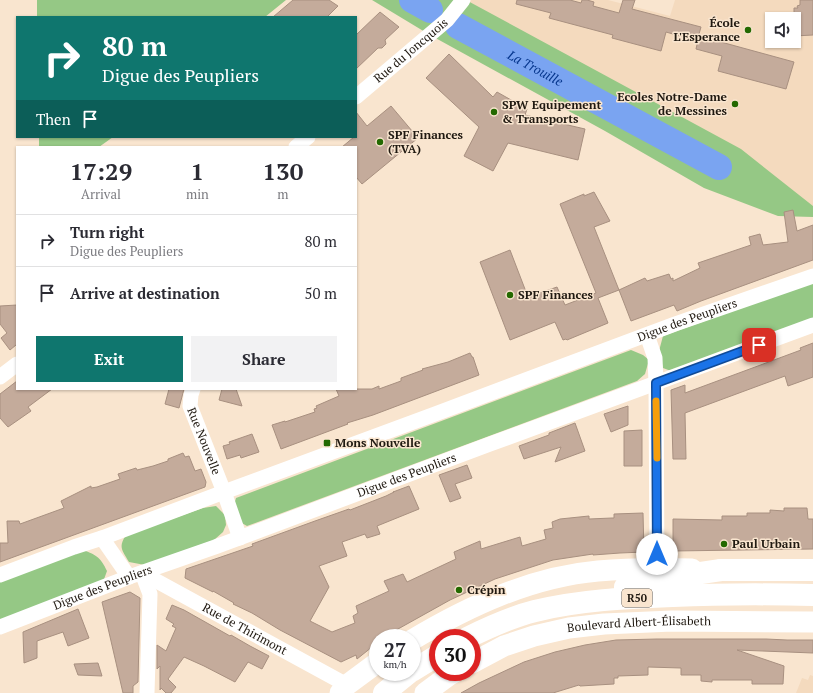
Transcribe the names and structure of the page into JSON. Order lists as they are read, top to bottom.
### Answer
{
  "streets": {
    "main road": ["R50", "Boulevard Albert-Élisabeth"],
    "street": [
      "Rue du Joncquois",
      "Digue des Peupliers",
      "Rue Nouvelle",
      "Rue de Thirimont"
    ]
  },
  "crossings": [
    ["Digue des Peupliers", "Rue Nouvelle"],
    ["Digue des Peupliers", "Rue de Thirimont"]
  ],
  "water": ["La Trouille"],
  "places": {
    "other": [
      "École L'Esperance",
      "Ecoles Notre-Dame de Messines",
      "SPW Equipement & Transports",
      "SPF Finances (TVA)",
      "SPF Finances",
      "Paul Urbain",
      "Crépin"
    ],
    "transit": ["Mons Nouvelle"]
  },
  "page": {
    "turn": ["80 m", "Digue des Peupliers"],
    "then": "Then",
    "eta": [
      "17:29",
      "Arrival",
      "1",
      "min",
      "130",
      "m"
    ],
    "list": [
      {
        "name": "Turn right",
        "note": "Digue des Peupliers",
        "value": "80 m"
      },
      {
        "name": "Arrive at destination",
        "value": "50 m"
      }
    ],
    "buttons": ["Exit", "Share"],
    "speed": "27 km/h",
    "limit": "30"
  }
}
